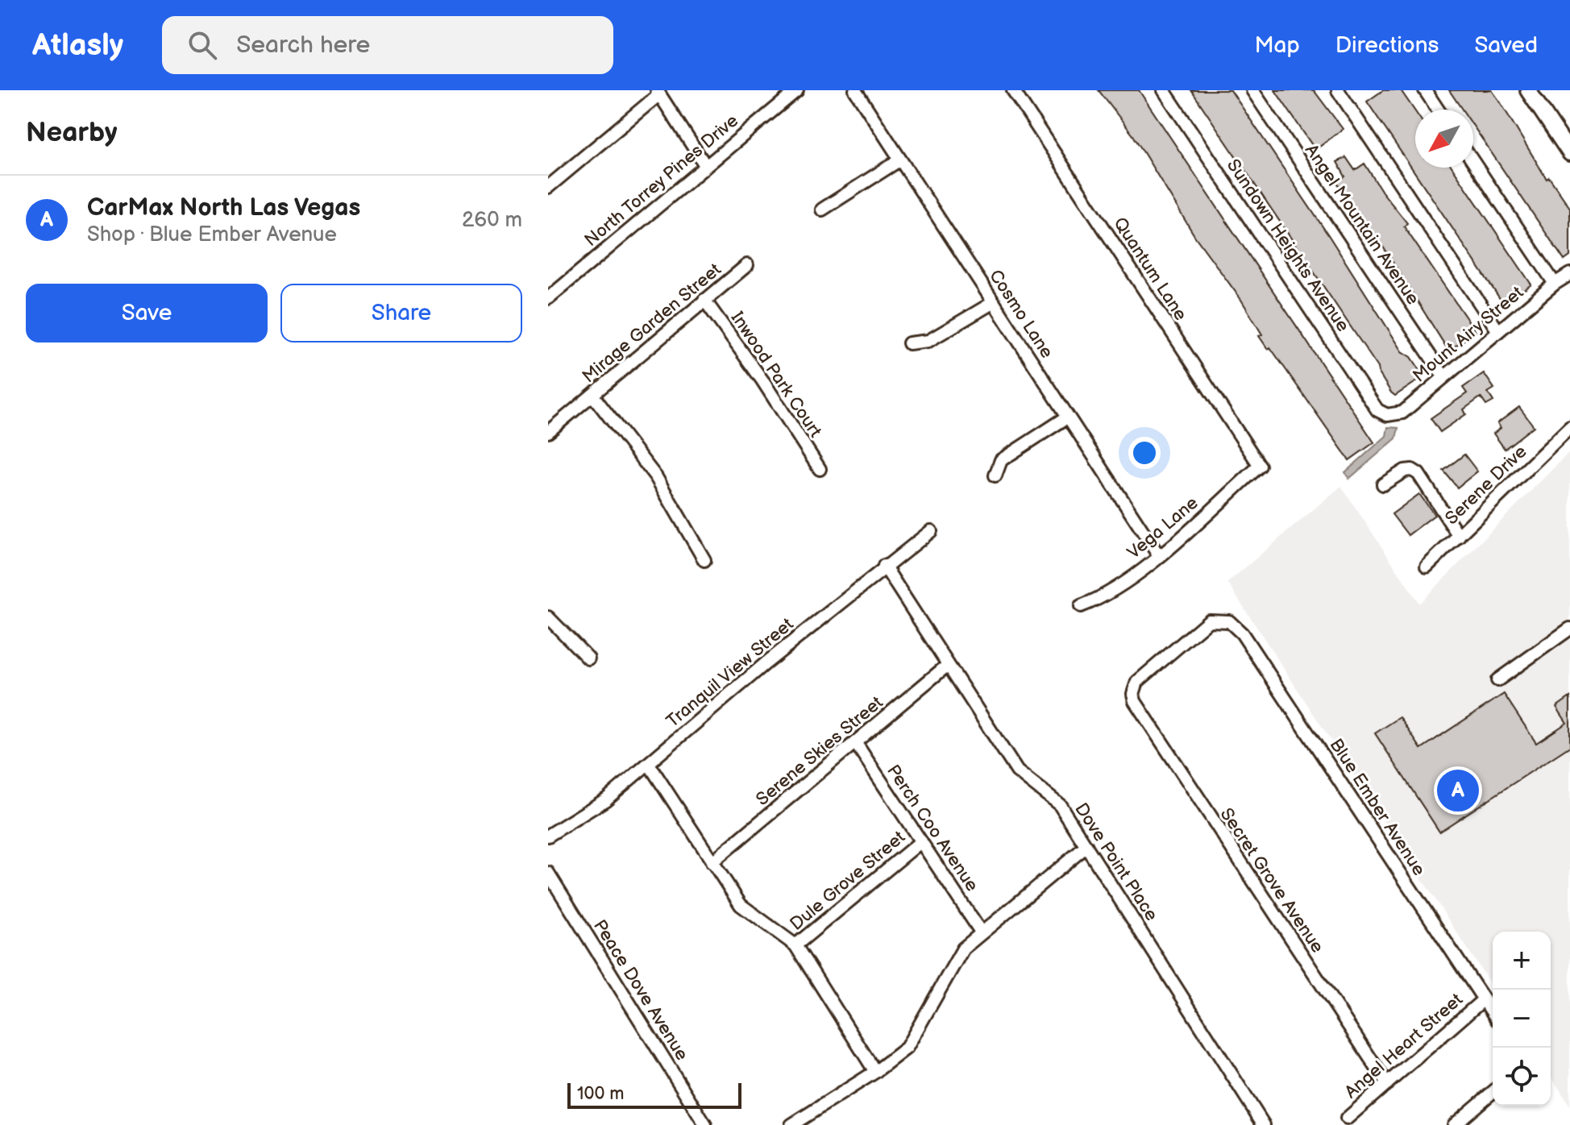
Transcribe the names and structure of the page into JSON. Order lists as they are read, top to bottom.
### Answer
{
  "streets": {
    "street": [
      "North Torrey Pines Drive",
      "Angel Mountain Avenue",
      "Sundown Heights Avenue",
      "Quantum Lane",
      "Cosmo Lane",
      "Mirage Garden Street",
      "Mount Airy Street",
      "Inwood Park Court",
      "Serene Drive",
      "Vega Lane",
      "Tranquil View Street",
      "Serene Skies Street",
      "Blue Ember Avenue",
      "Perch Coo Avenue",
      "Dove Point Place",
      "Dule Grove Street",
      "Secret Grove Avenue",
      "Peace Dove Avenue",
      "Angel Heart Street"
    ]
  },
  "crossings": [
    ["Angel Mountain Avenue", "Mount Airy Street"],
    ["Sundown Heights Avenue", "Mount Airy Street"],
    ["Quantum Lane", "Vega Lane"],
    ["Cosmo Lane", "Vega Lane"],
    ["Mirage Garden Street", "Inwood Park Court"],
    ["Tranquil View Street", "Dove Point Place"],
    ["Serene Skies Street", "Perch Coo Avenue"],
    ["Serene Skies Street", "Dove Point Place"],
    ["Blue Ember Avenue", "Secret Grove Avenue"],
    ["Blue Ember Avenue", "Angel Heart Street"],
    ["Perch Coo Avenue", "Dule Grove Street"],
    ["Secret Grove Avenue", "Angel Heart Street"]
  ],
  "scale_bar": "100 m",
  "north": "bottom left",
  "page": {
    "header": "Atlasly",
    "search": "Search here",
    "nav": ["Map", "Directions", "Saved"],
    "heading": "Nearby",
    "list": [
      {
        "mark": "A",
        "name": "CarMax North Las Vegas",
        "note": "Shop · Blue Ember Avenue",
        "value": "260 m"
      }
    ],
    "buttons": ["Save", "Share"],
    "pins": "A",
    "map_buttons": ["+", "−"],
    "scale": "100 m"
  }
}
